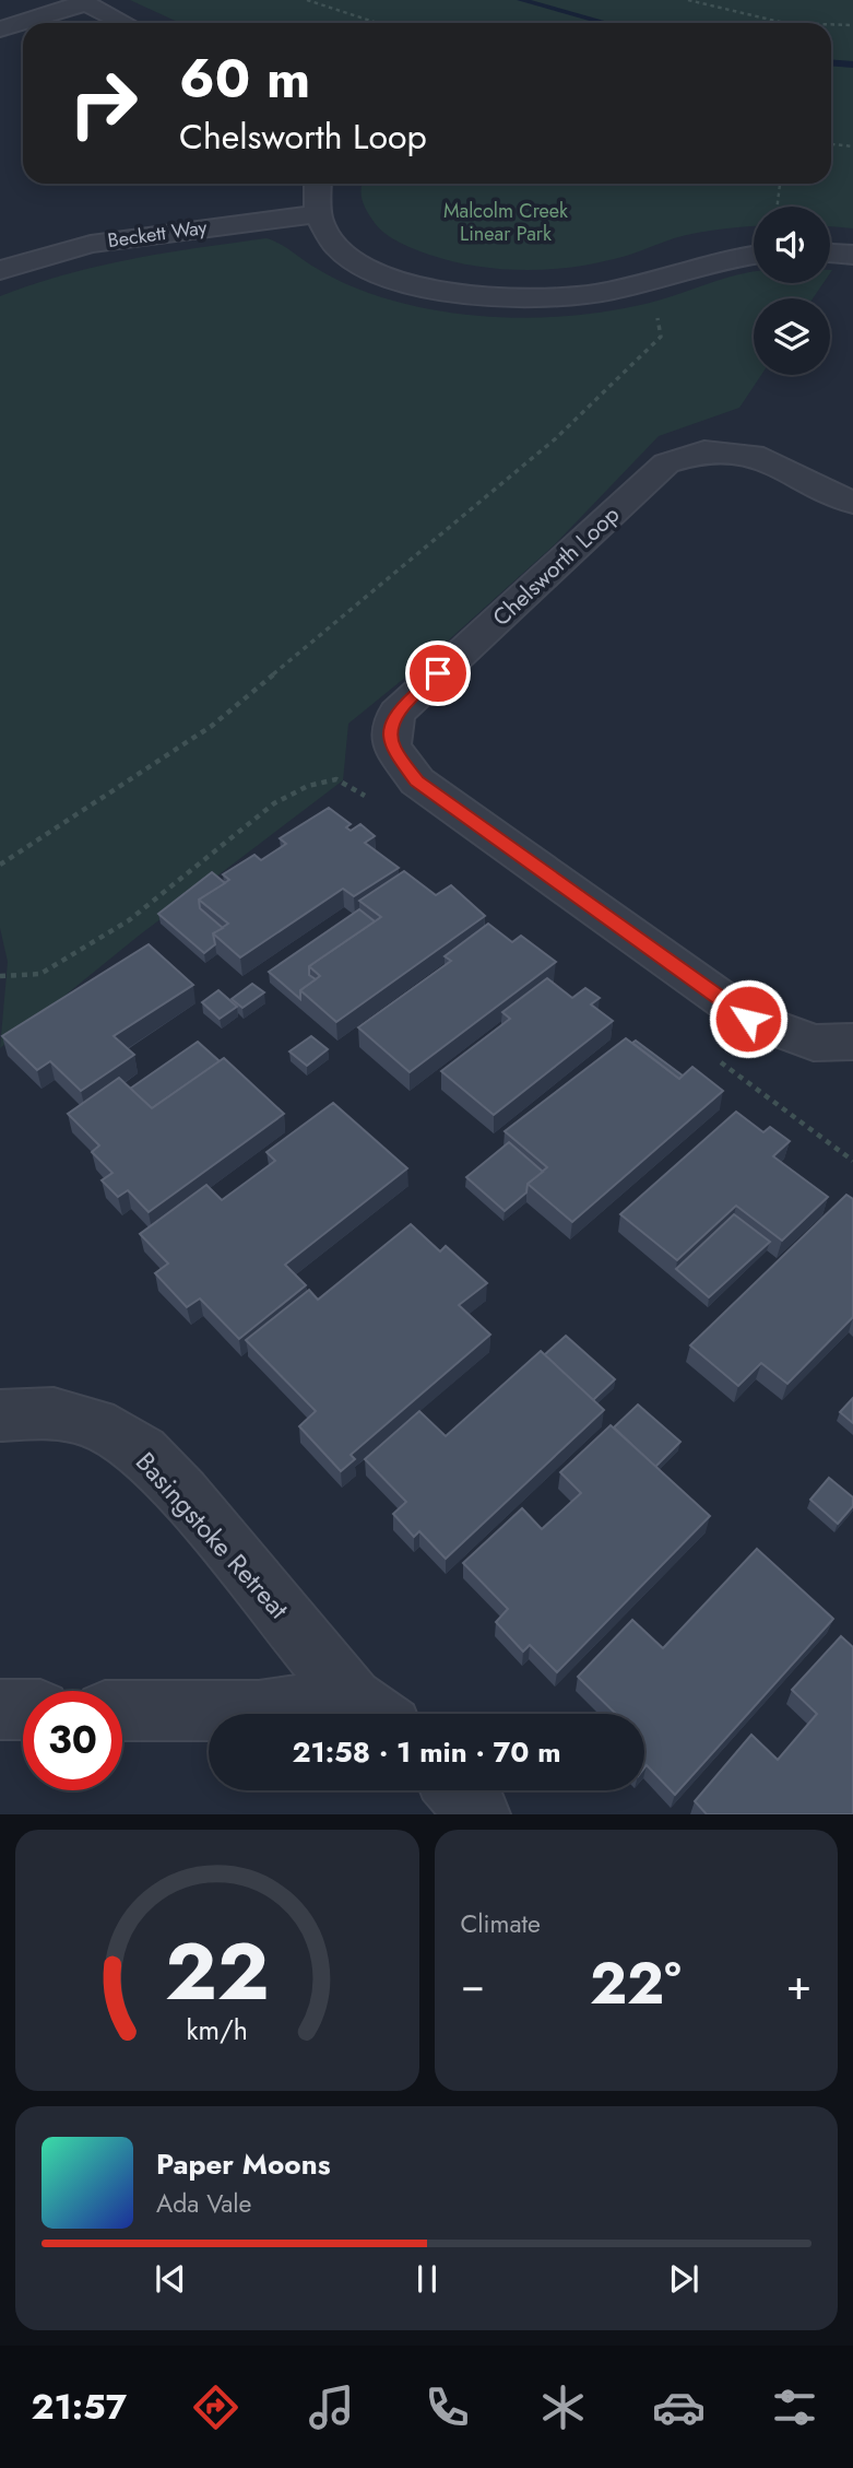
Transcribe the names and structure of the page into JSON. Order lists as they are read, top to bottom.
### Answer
{
  "streets": {
    "street": ["Beckett Way", "Chelsworth Loop", "Basingstoke Retreat"]
  },
  "parks": ["Malcolm Creek Linear Park"],
  "page": {
    "turn": ["60 m", "Chelsworth Loop"],
    "limit": "30",
    "trip": "21:58 · 1 min · 70 m",
    "tile": "Climate",
    "heat": ["−", "22°", "+"],
    "song": ["Paper Moons", "Ada Vale"],
    "tabs": "21:57",
    "gauge": ["22", "km/h"]
  }
}
